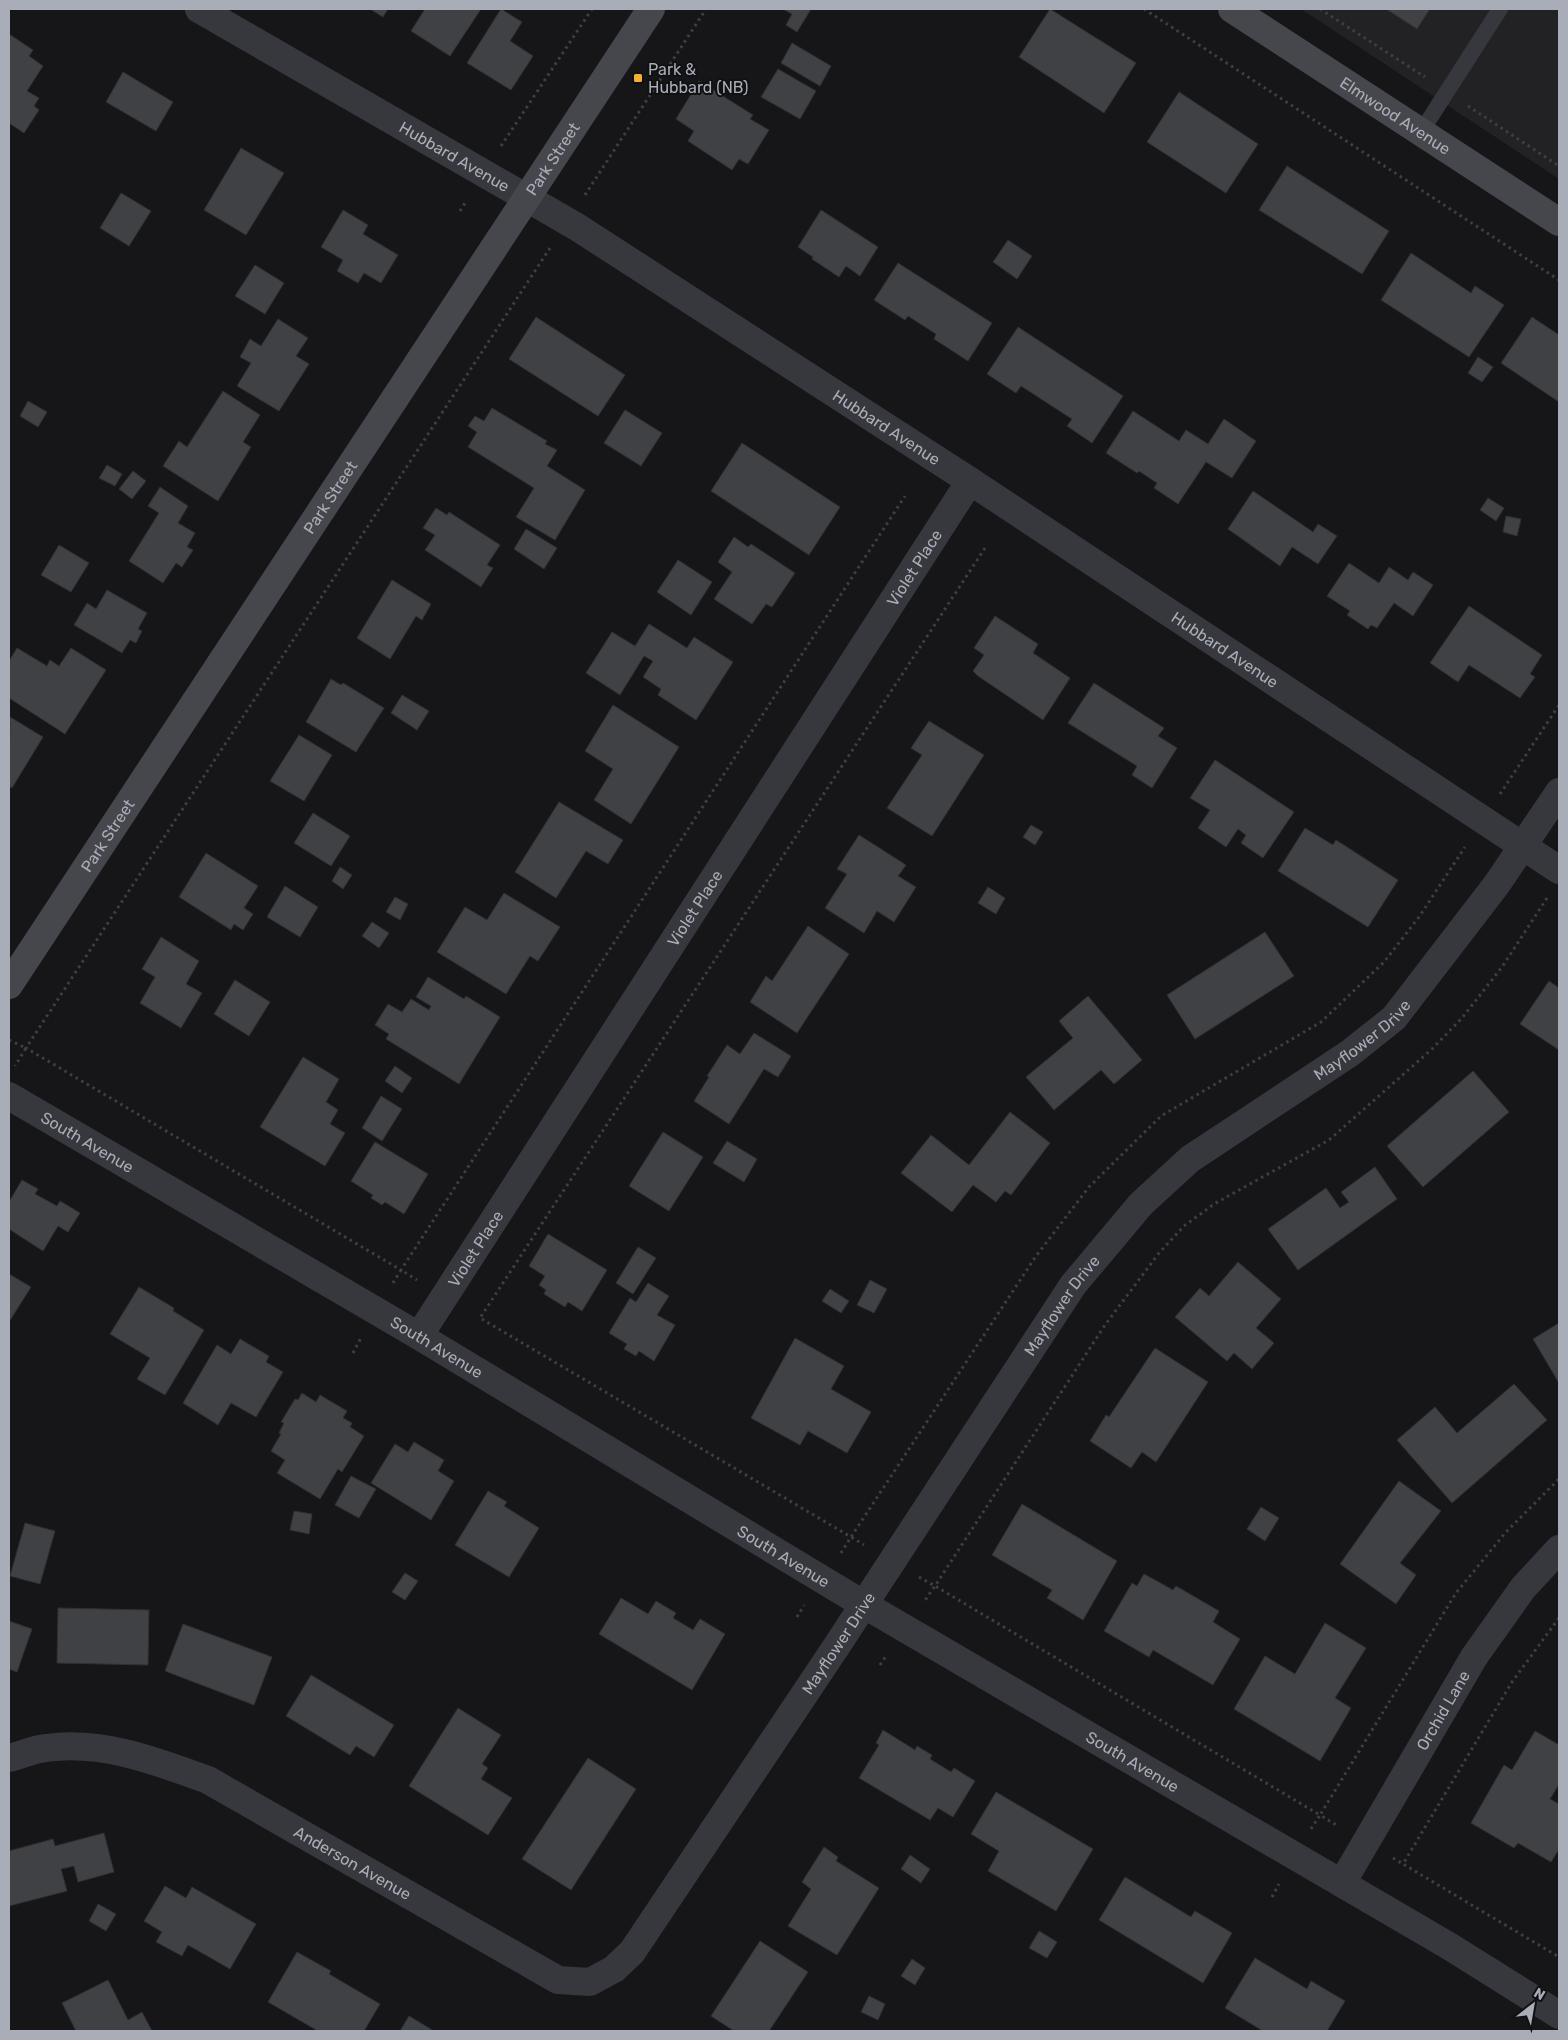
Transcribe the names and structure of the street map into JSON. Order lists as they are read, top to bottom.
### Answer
{
  "streets": {
    "main road": ["Elmwood Avenue", "Park Street"],
    "street": [
      "Hubbard Avenue",
      "Violet Place",
      "Mayflower Drive",
      "South Avenue",
      "Orchid Lane",
      "Anderson Avenue"
    ]
  },
  "crossings": [
    ["Hubbard Avenue", "Park Street"],
    ["Hubbard Avenue", "Violet Place"],
    ["Hubbard Avenue", "Mayflower Drive"],
    ["Violet Place", "South Avenue"],
    ["Mayflower Drive", "South Avenue"],
    ["Mayflower Drive", "Anderson Avenue"],
    ["South Avenue", "Orchid Lane"]
  ],
  "places": {
    "transit": ["Park & Hubbard (NB)"]
  },
  "north": "top right"
}
